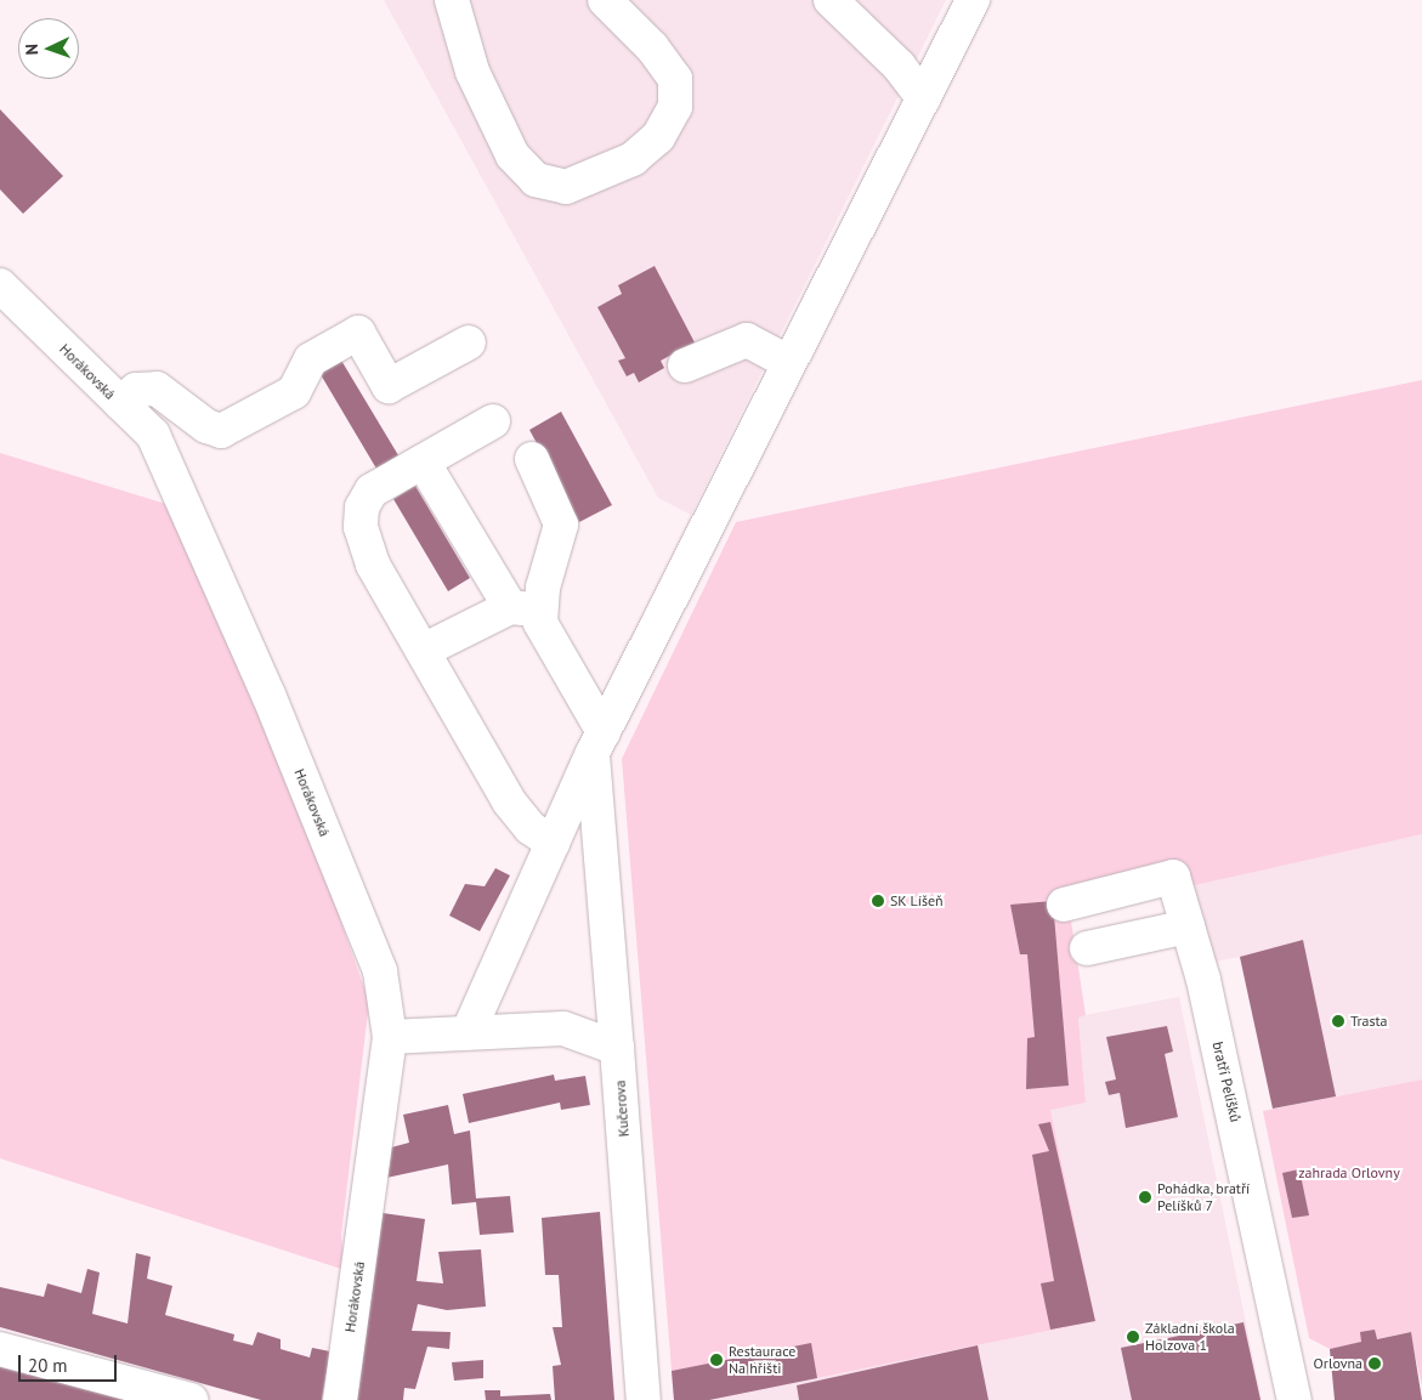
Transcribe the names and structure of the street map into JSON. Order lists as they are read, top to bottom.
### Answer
{
  "streets": {
    "street": ["Horákovská", "bratří Pelíšků", "Kučerova"]
  },
  "parks": ["zahrada Orlovny"],
  "places": [
    "SK Líšeň",
    "Trasta",
    "Pohádka, bratří Pelíšků 7",
    "Základní škola Holzova 1",
    "Restaurace Na hřišti",
    "Orlovna"
  ],
  "scale_bar": "20 m",
  "north": "left"
}
